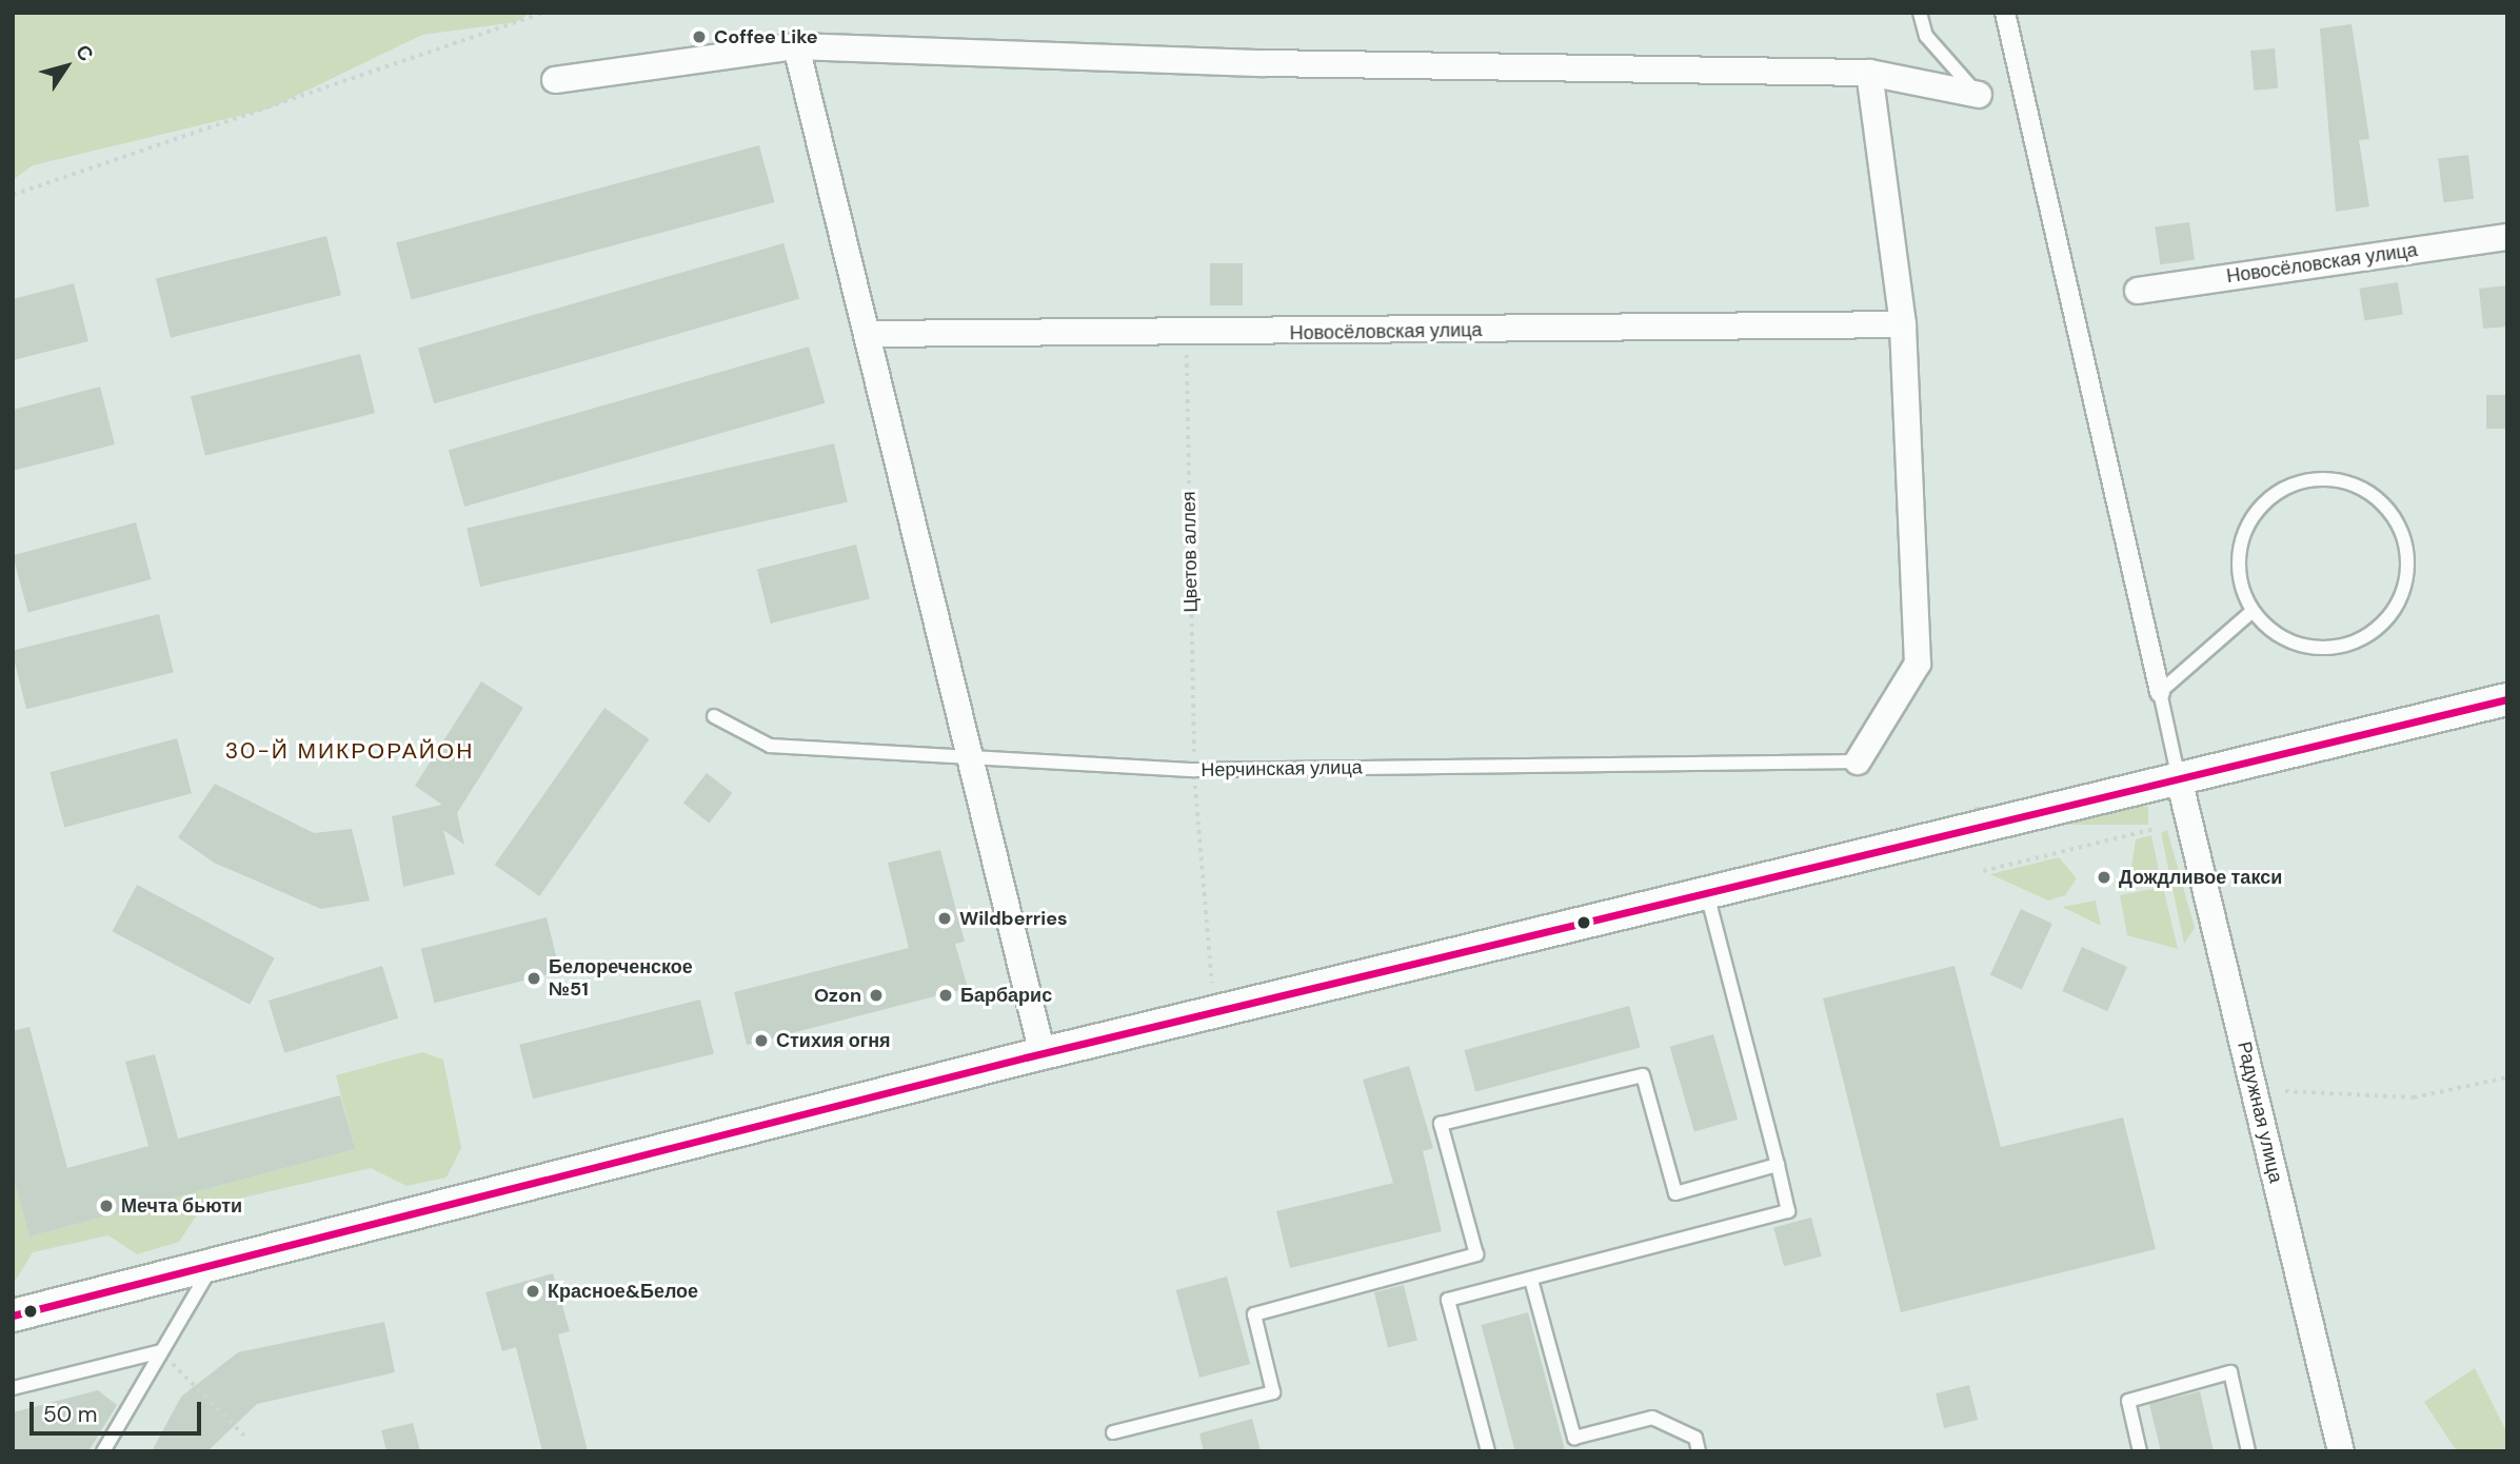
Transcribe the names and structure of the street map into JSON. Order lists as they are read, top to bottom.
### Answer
{
  "streets": {
    "street": ["Новосёловская улица", "Радужная улица"],
    "lane": ["Нерчинская улица"],
    "path": ["Цветов аллея"]
  },
  "crossings": [
    ["Новосёловская улица", "Цветов аллея"],
    ["Цветов аллея", "Нерчинская улица"]
  ],
  "districts": ["30-Й МИКРОРАЙОН"],
  "places": [
    "Coffee Like",
    "Дождливое такси",
    "Wildberries",
    "Белореченское №51",
    "Ozon",
    "Барбарис",
    "Стихия огня",
    "Мечта бьюти",
    "Красное&Белое"
  ],
  "scale_bar": "50 m",
  "north": "top right"
}
